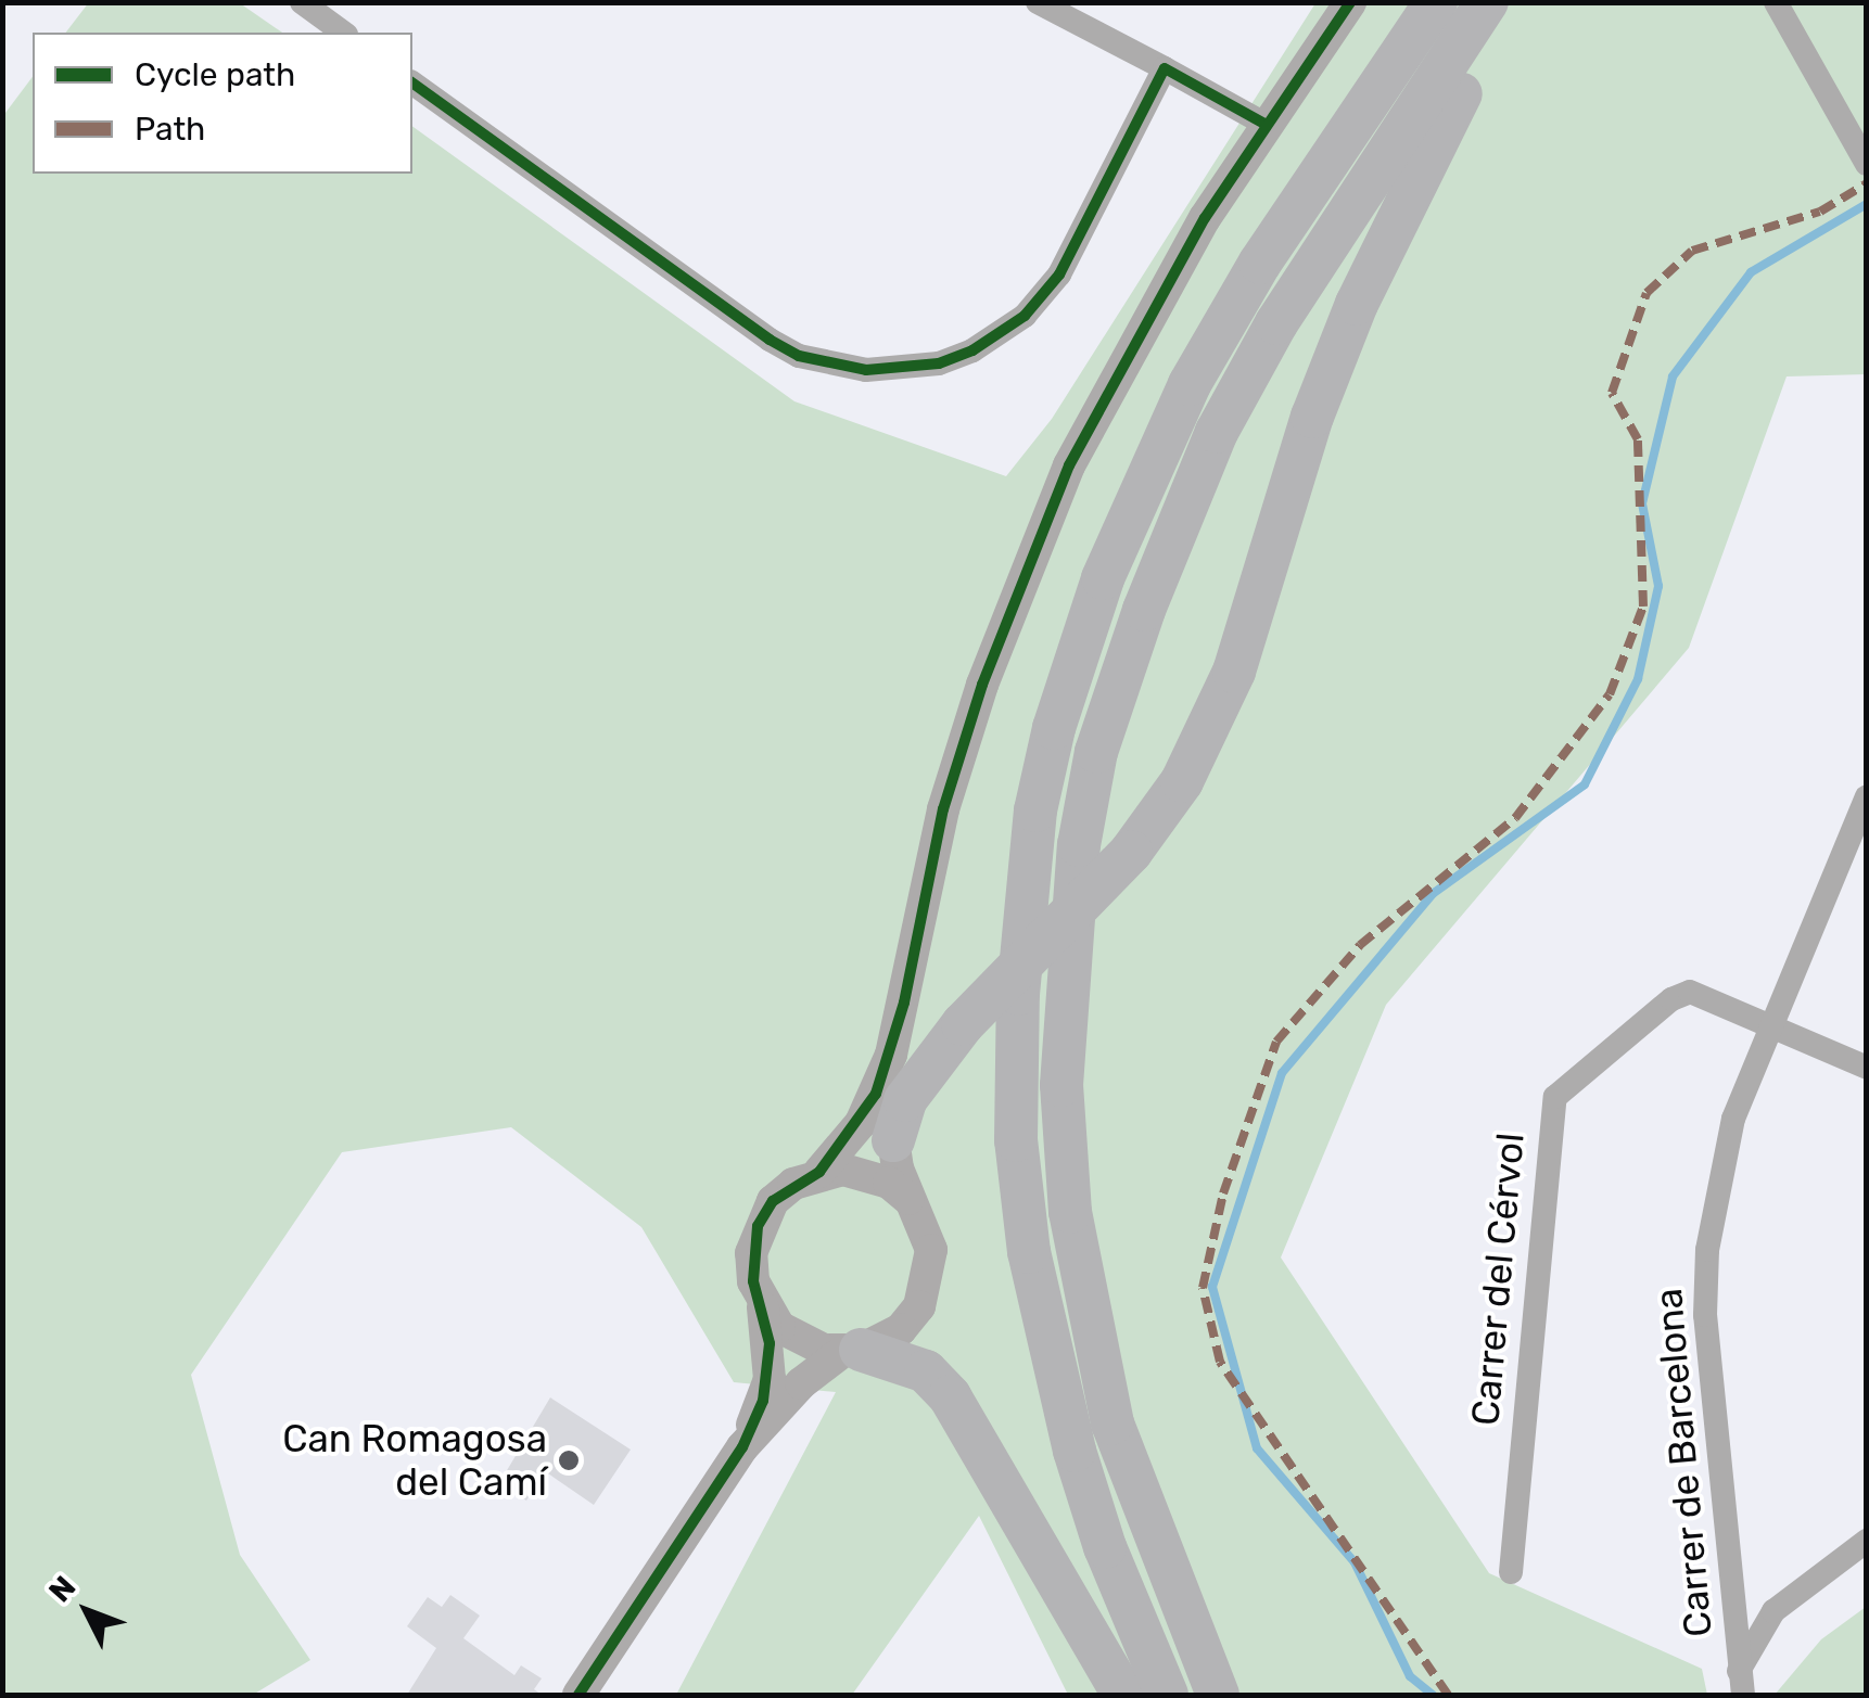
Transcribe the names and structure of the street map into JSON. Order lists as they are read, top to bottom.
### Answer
{
  "streets": {
    "street": ["Carrer del Cérvol", "Carrer de Barcelona"]
  },
  "crossings": [
    ["Carrer del Cérvol", "Carrer de Barcelona"]
  ],
  "places": ["Can Romagosa del Camí"],
  "legend": ["Cycle path", "Path"],
  "north": "top left"
}
